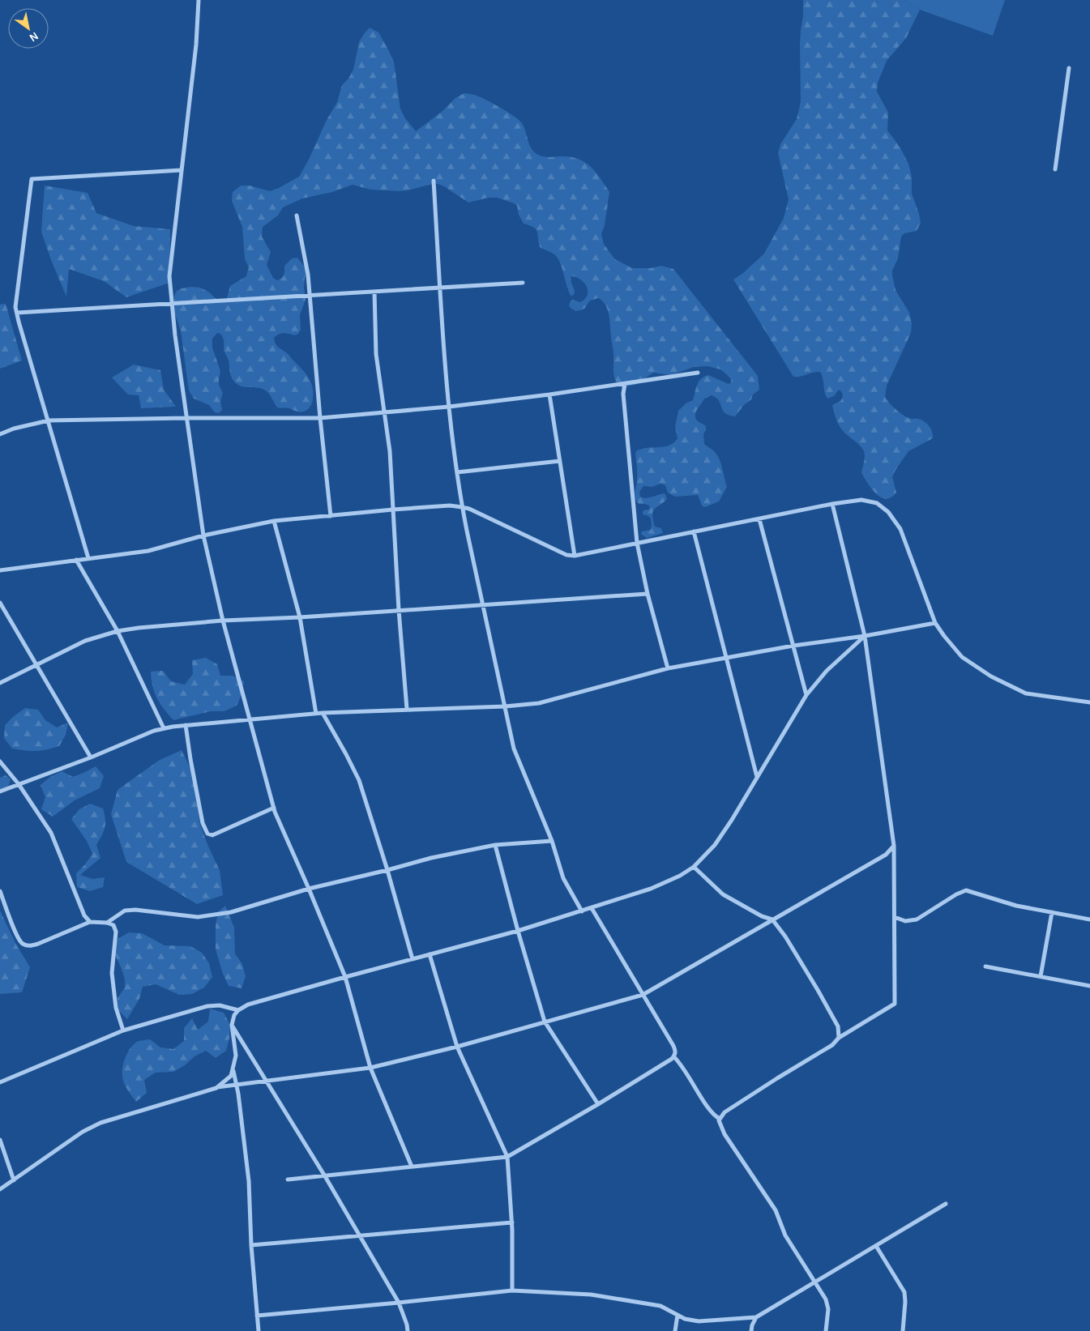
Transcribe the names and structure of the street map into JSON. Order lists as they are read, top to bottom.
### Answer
{
  "north": "bottom right"
}
